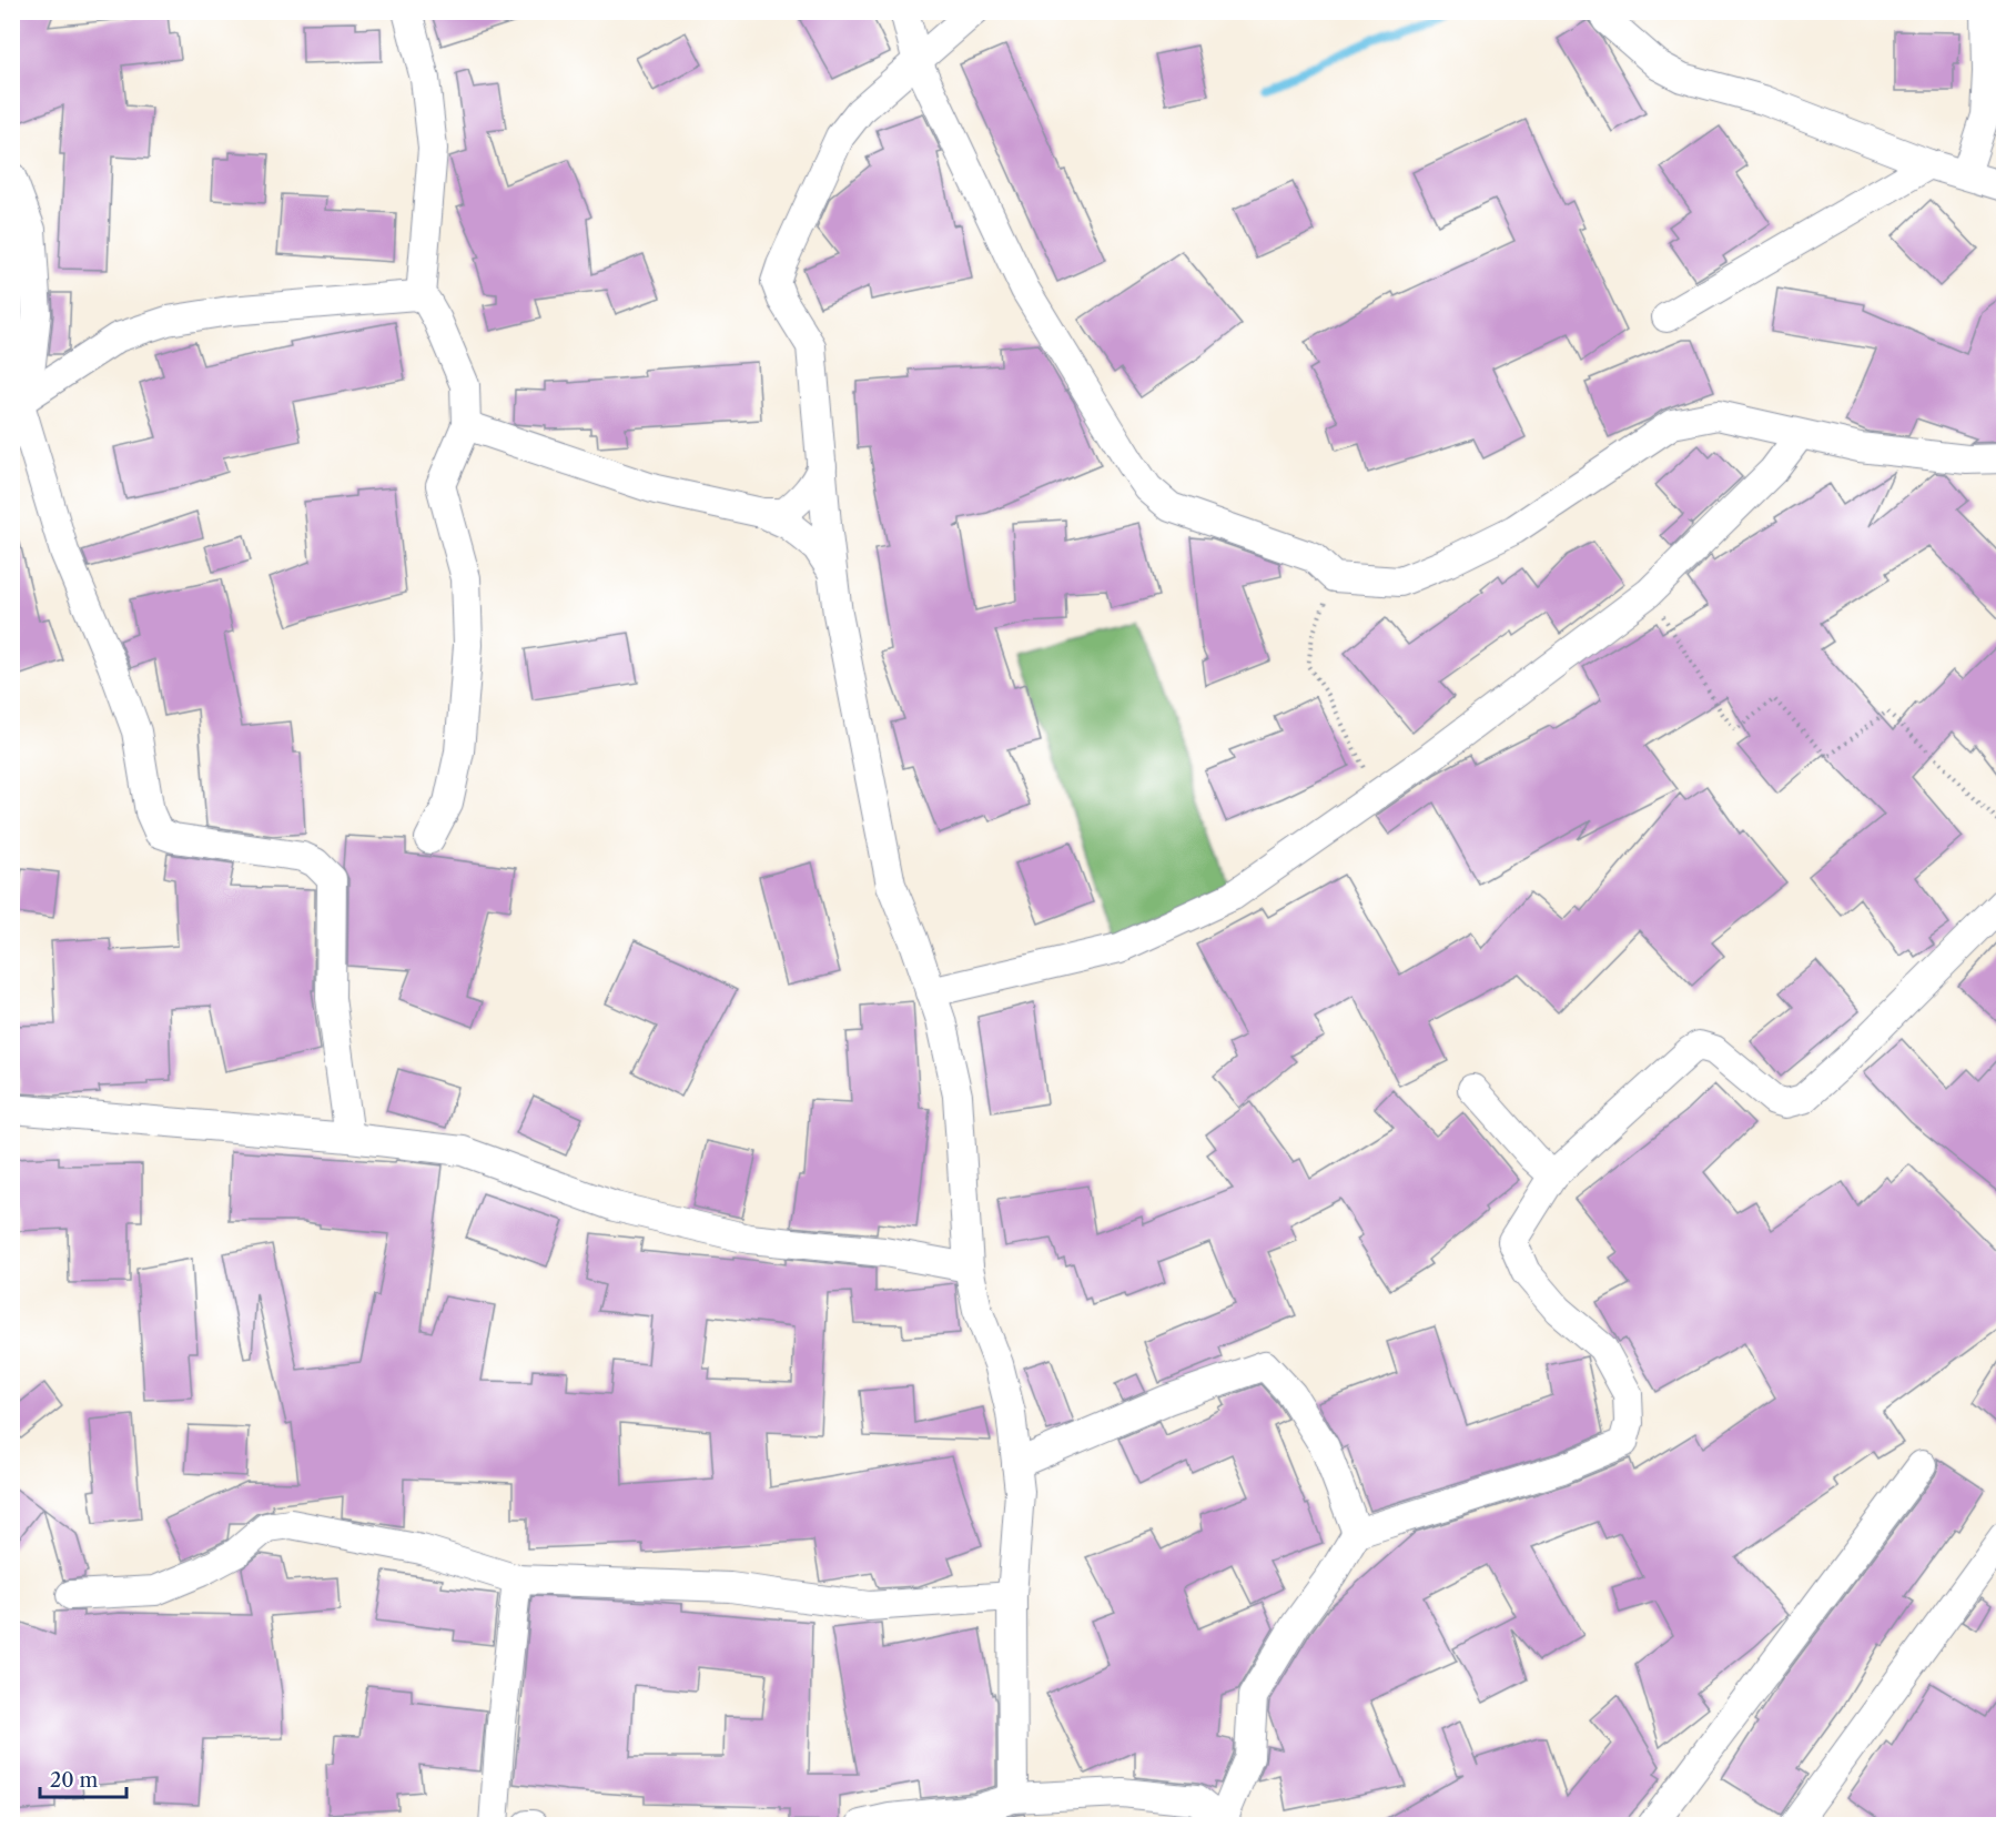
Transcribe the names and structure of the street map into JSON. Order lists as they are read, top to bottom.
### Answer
{
  "scale_bar": "20 m"
}
